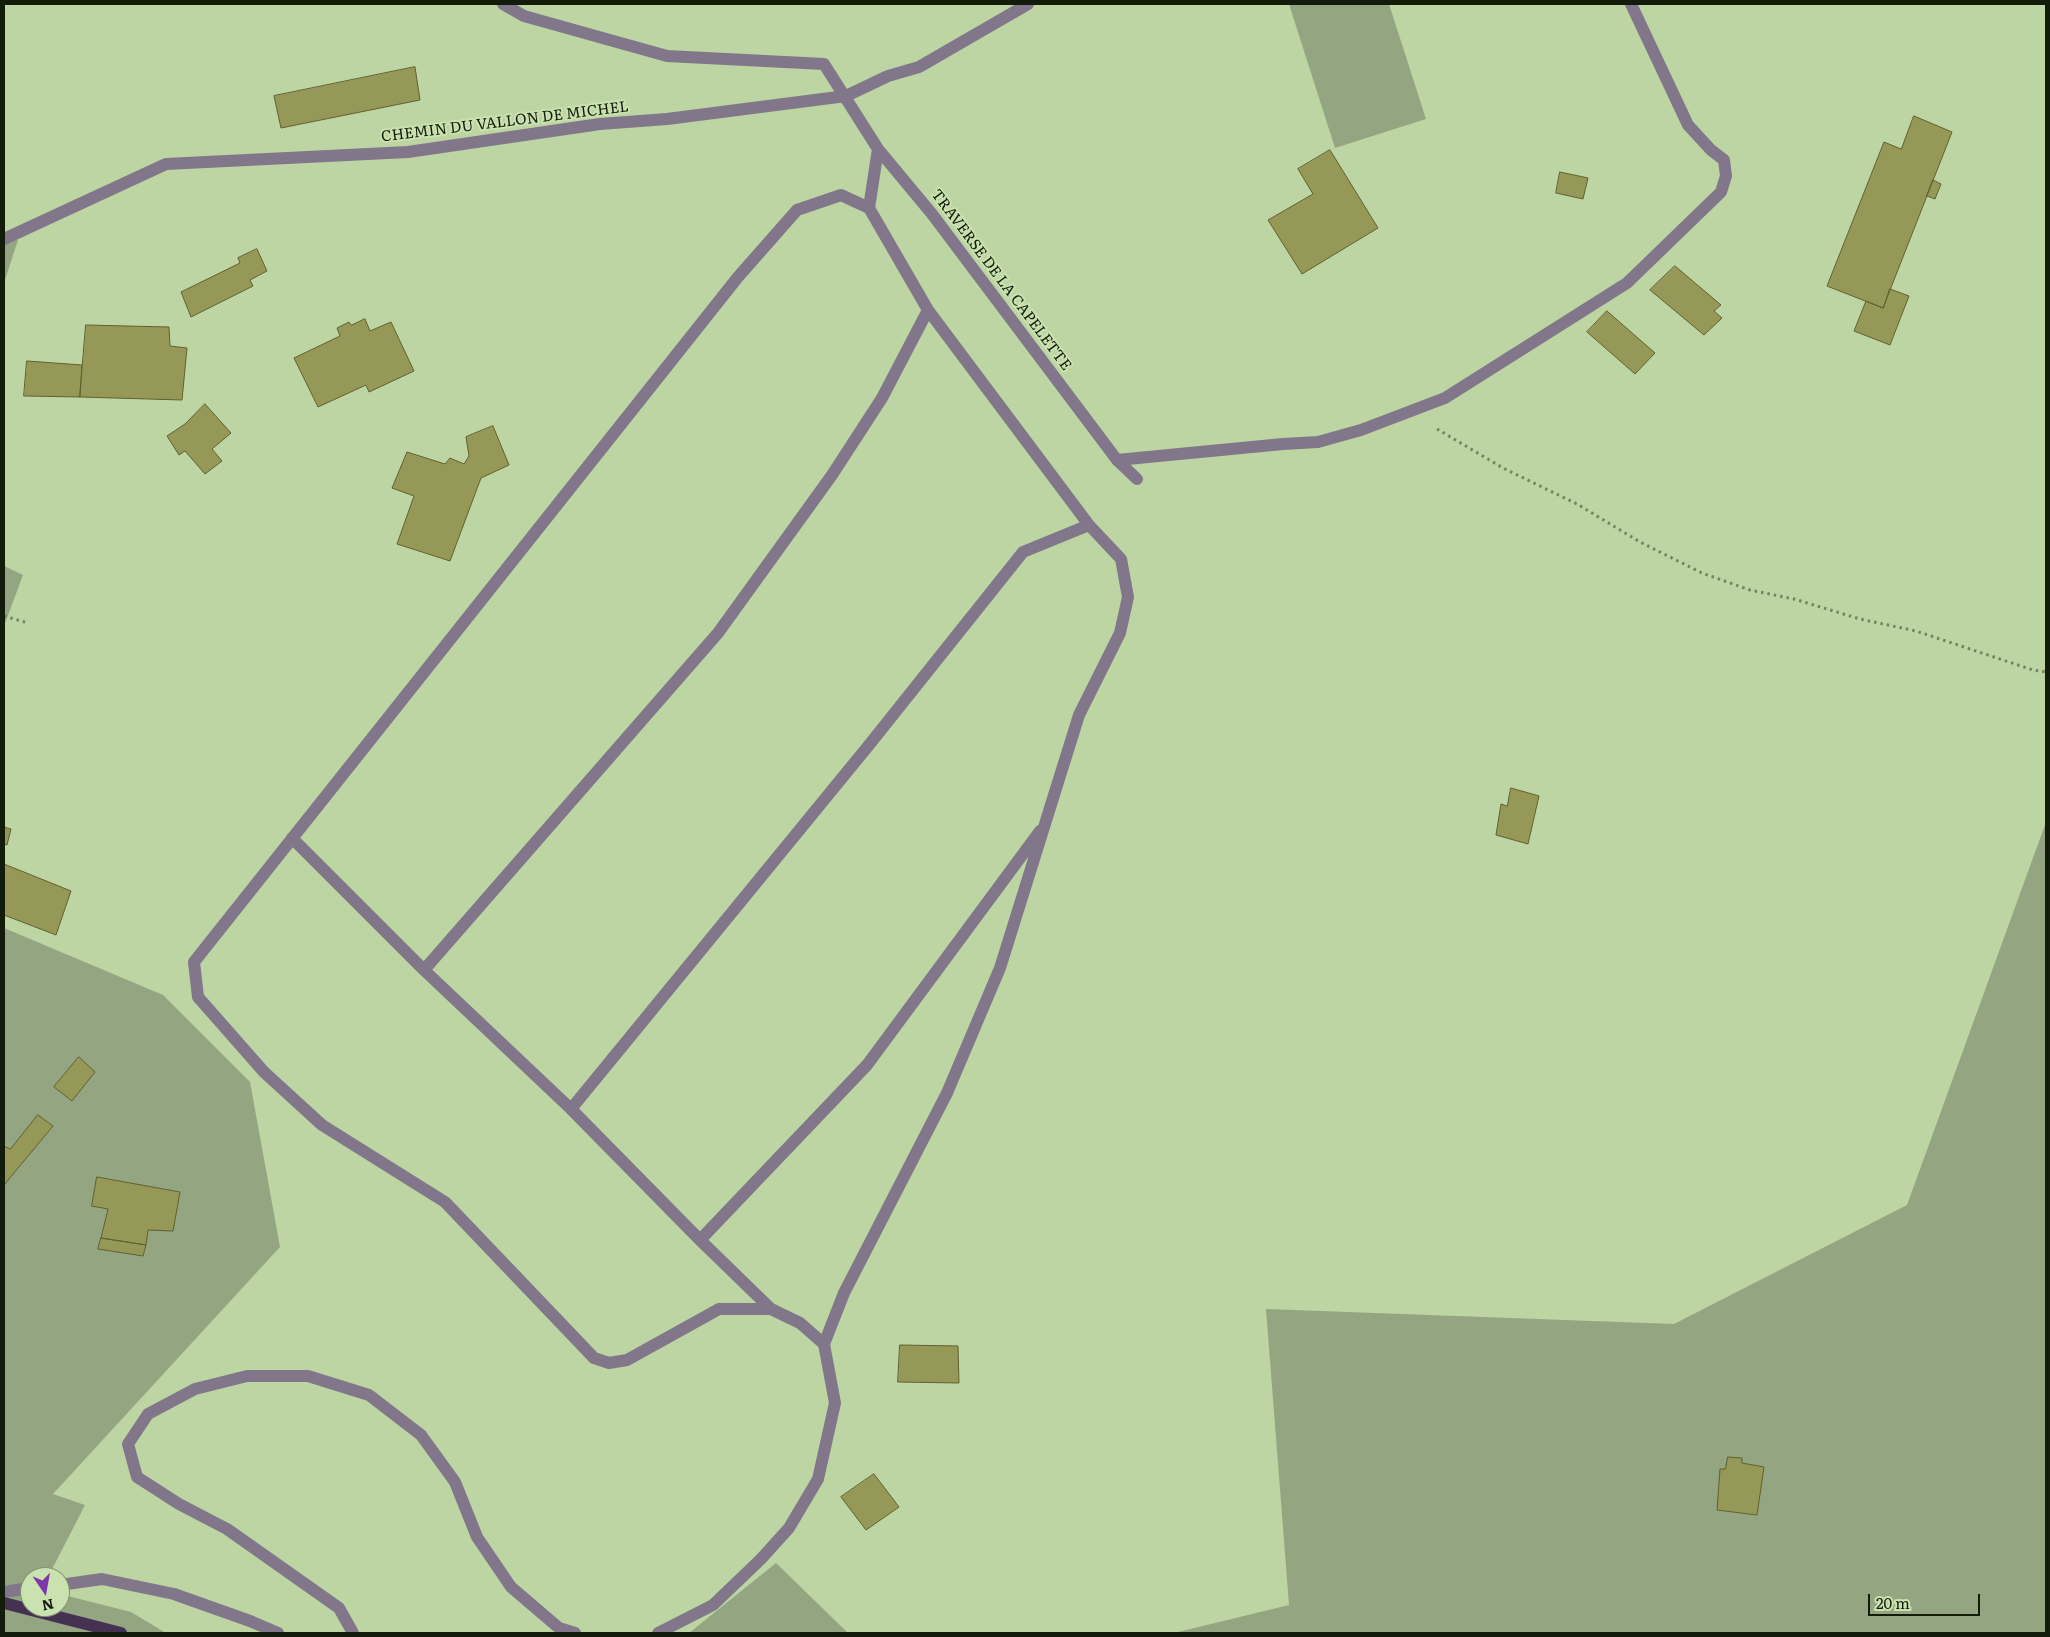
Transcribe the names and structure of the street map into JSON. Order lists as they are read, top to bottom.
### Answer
{
  "streets": {
    "street": ["CHEMIN DU VALLON DE MICHEL", "TRAVERSE DE LA CAPELETTE"]
  },
  "crossings": [
    ["CHEMIN DU VALLON DE MICHEL", "TRAVERSE DE LA CAPELETTE"]
  ],
  "scale_bar": "20 m",
  "north": "bottom"
}
